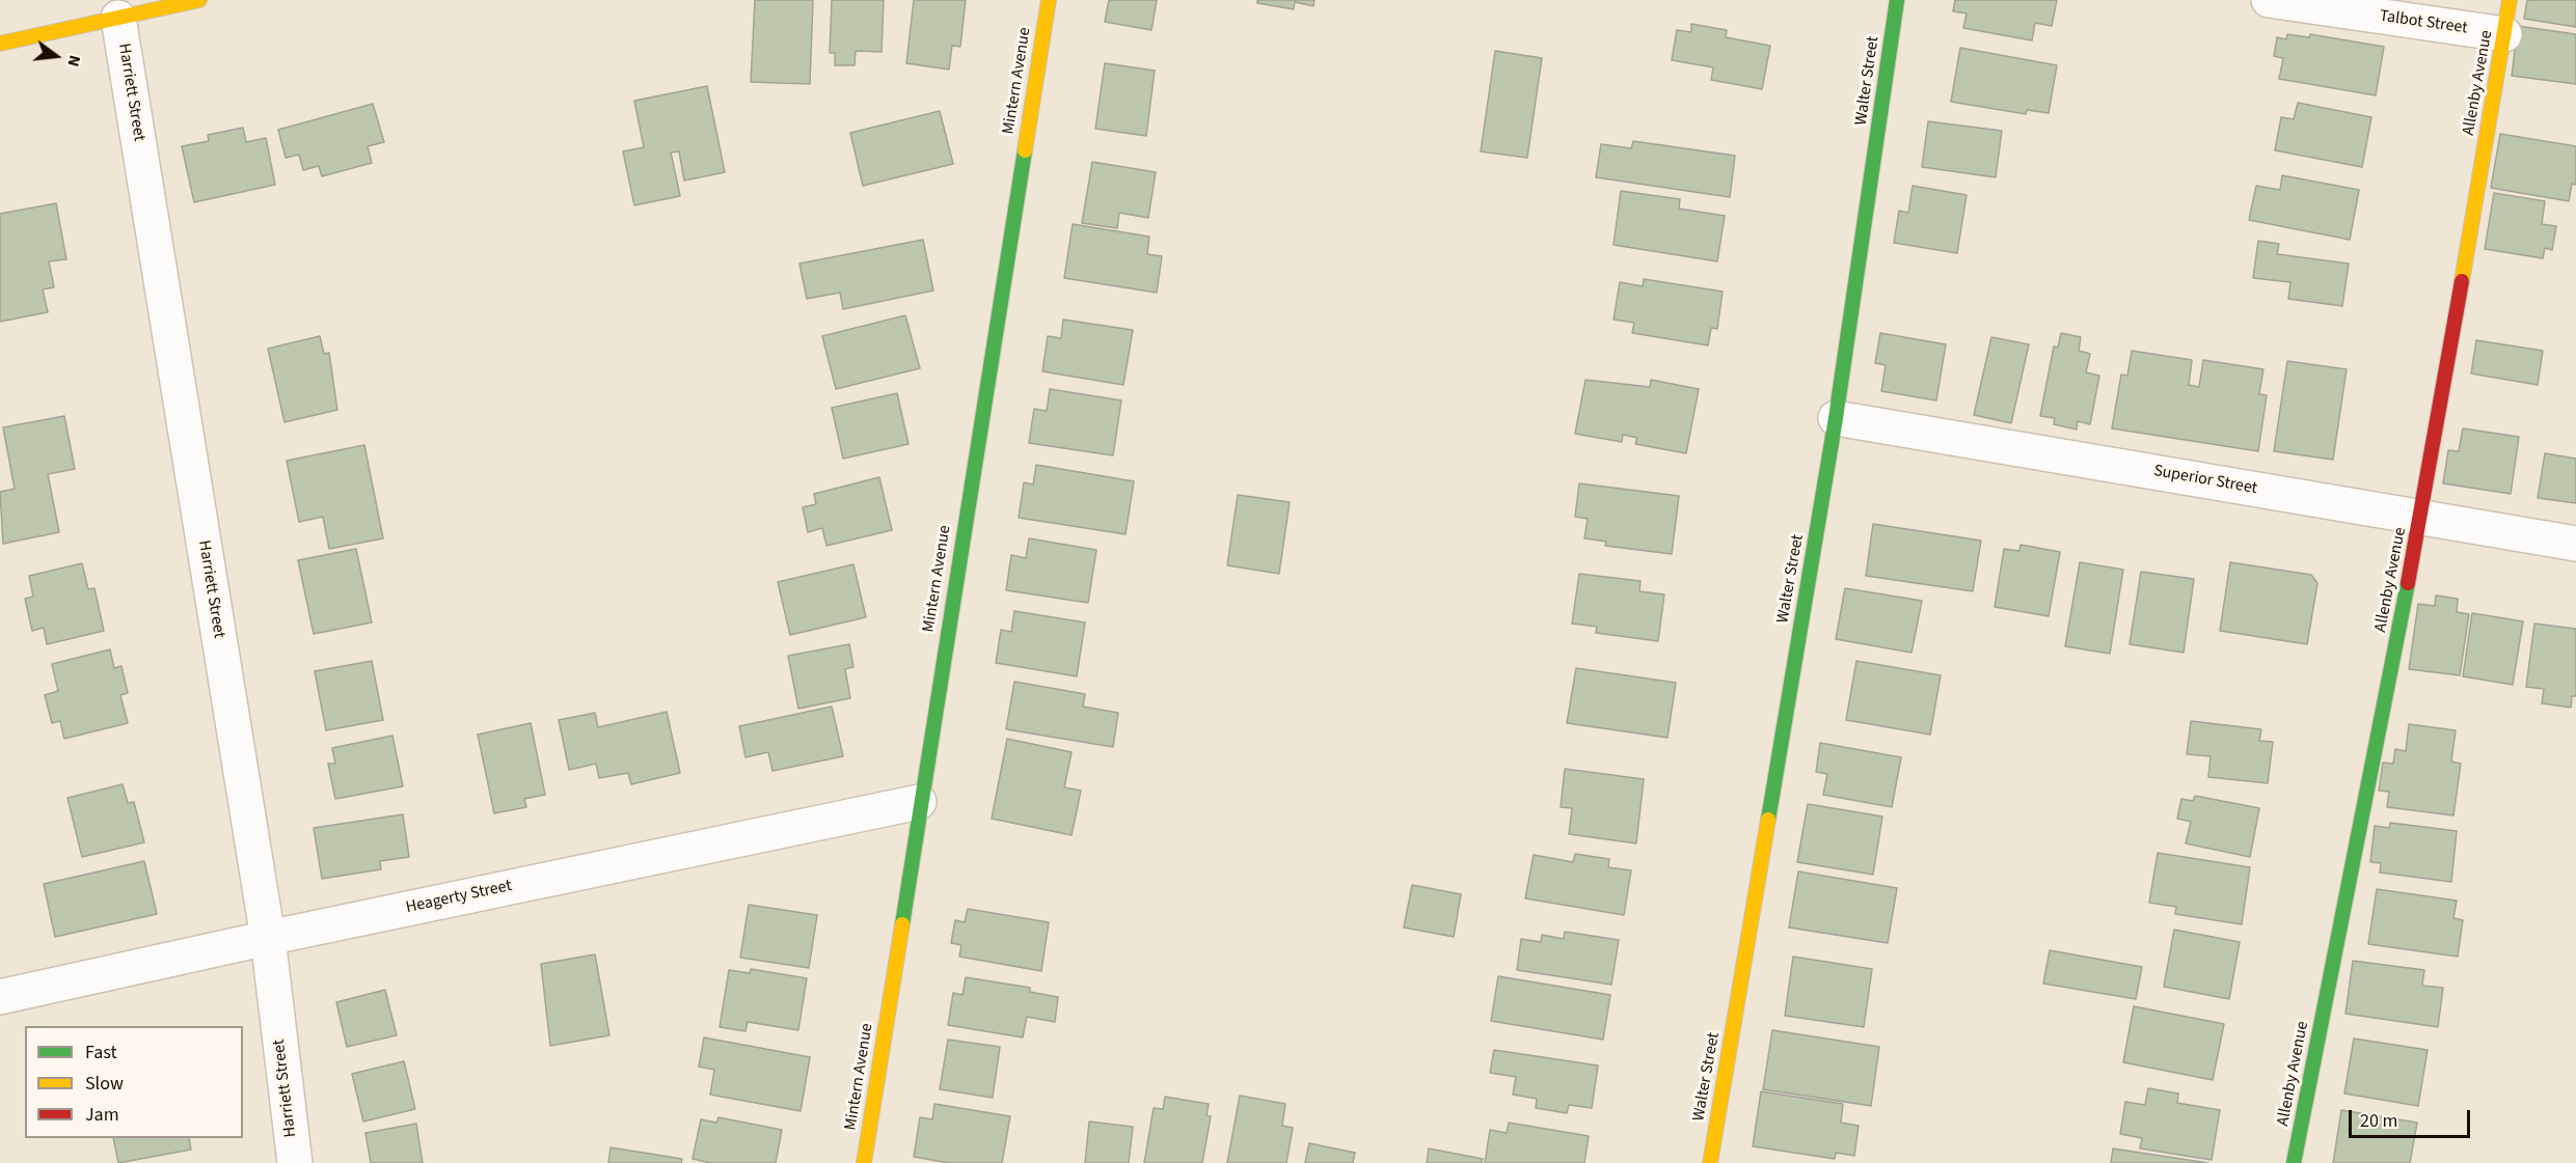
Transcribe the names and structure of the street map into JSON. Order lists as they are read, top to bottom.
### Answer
{
  "streets": {
    "street": [
      "Talbot Street",
      "Mintern Avenue",
      "Walter Street",
      "Allenby Avenue",
      "Harriett Street",
      "Superior Street",
      "Heagerty Street"
    ]
  },
  "crossings": [
    ["Talbot Street", "Allenby Avenue"],
    ["Mintern Avenue", "Heagerty Street"],
    ["Walter Street", "Superior Street"],
    ["Allenby Avenue", "Superior Street"],
    ["Harriett Street", "Heagerty Street"]
  ],
  "legend": ["Fast", "Slow", "Jam"],
  "scale_bar": "20 m",
  "north": "right"
}
